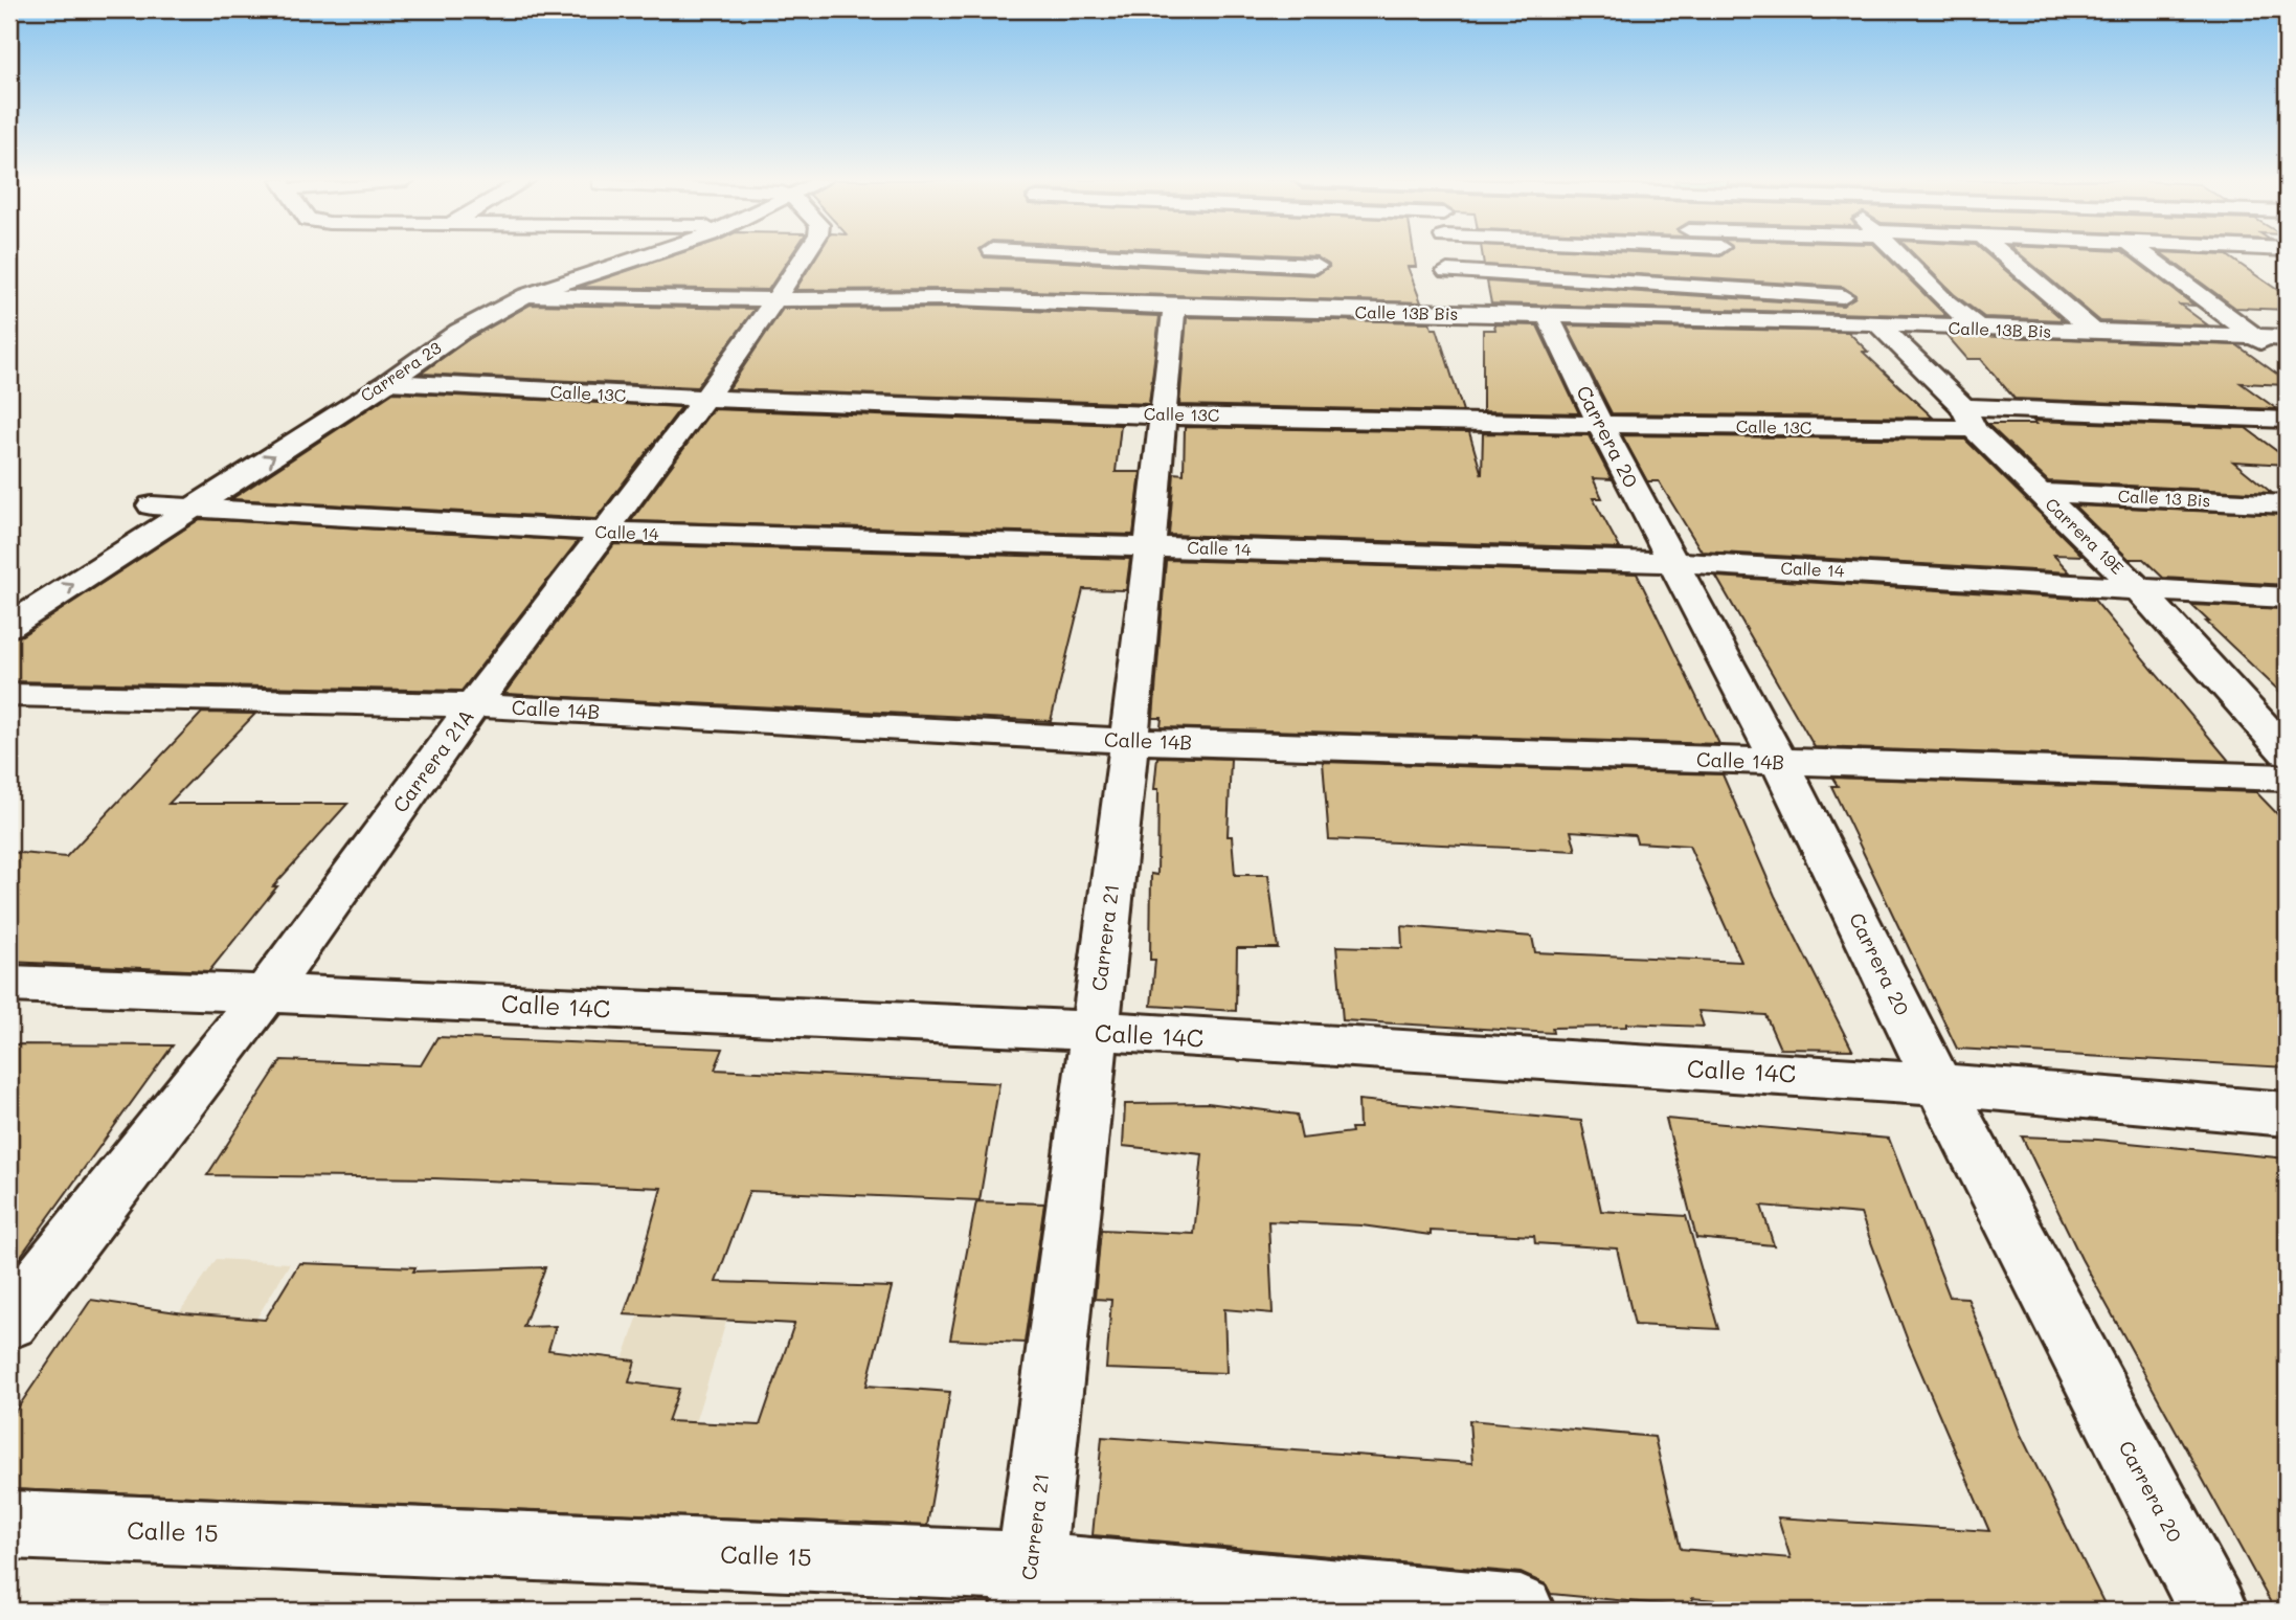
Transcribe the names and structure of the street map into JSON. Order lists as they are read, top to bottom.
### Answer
{
  "streets": {
    "street": [
      "Calle 13B Bis",
      "Carrera 23",
      "Calle 13C",
      "Carrera 20",
      "Calle 13 Bis",
      "Calle 14",
      "Carrera 19E",
      "Calle 14B",
      "Carrera 21A",
      "Carrera 21",
      "Calle 14C",
      "Calle 15"
    ]
  },
  "crossings": [
    ["Calle 13B Bis", "Carrera 23"],
    ["Calle 13B Bis", "Carrera 20"],
    ["Calle 13B Bis", "Carrera 19E"],
    ["Calle 13B Bis", "Carrera 21A"],
    ["Calle 13B Bis", "Carrera 21"],
    ["Carrera 23", "Calle 13C"],
    ["Carrera 23", "Calle 14"],
    ["Calle 13C", "Carrera 20"],
    ["Calle 13C", "Carrera 19E"],
    ["Calle 13C", "Carrera 21A"],
    ["Calle 13C", "Carrera 21"],
    ["Carrera 20", "Calle 14"],
    ["Carrera 20", "Calle 14B"],
    ["Carrera 20", "Calle 14C"],
    ["Calle 13 Bis", "Carrera 19E"],
    ["Calle 14", "Carrera 19E"],
    ["Calle 14", "Carrera 21A"],
    ["Calle 14", "Carrera 21"],
    ["Calle 14B", "Carrera 21A"],
    ["Calle 14B", "Carrera 21"],
    ["Carrera 21A", "Calle 14C"],
    ["Carrera 21", "Calle 14C"],
    ["Carrera 21", "Calle 15"]
  ]
}
